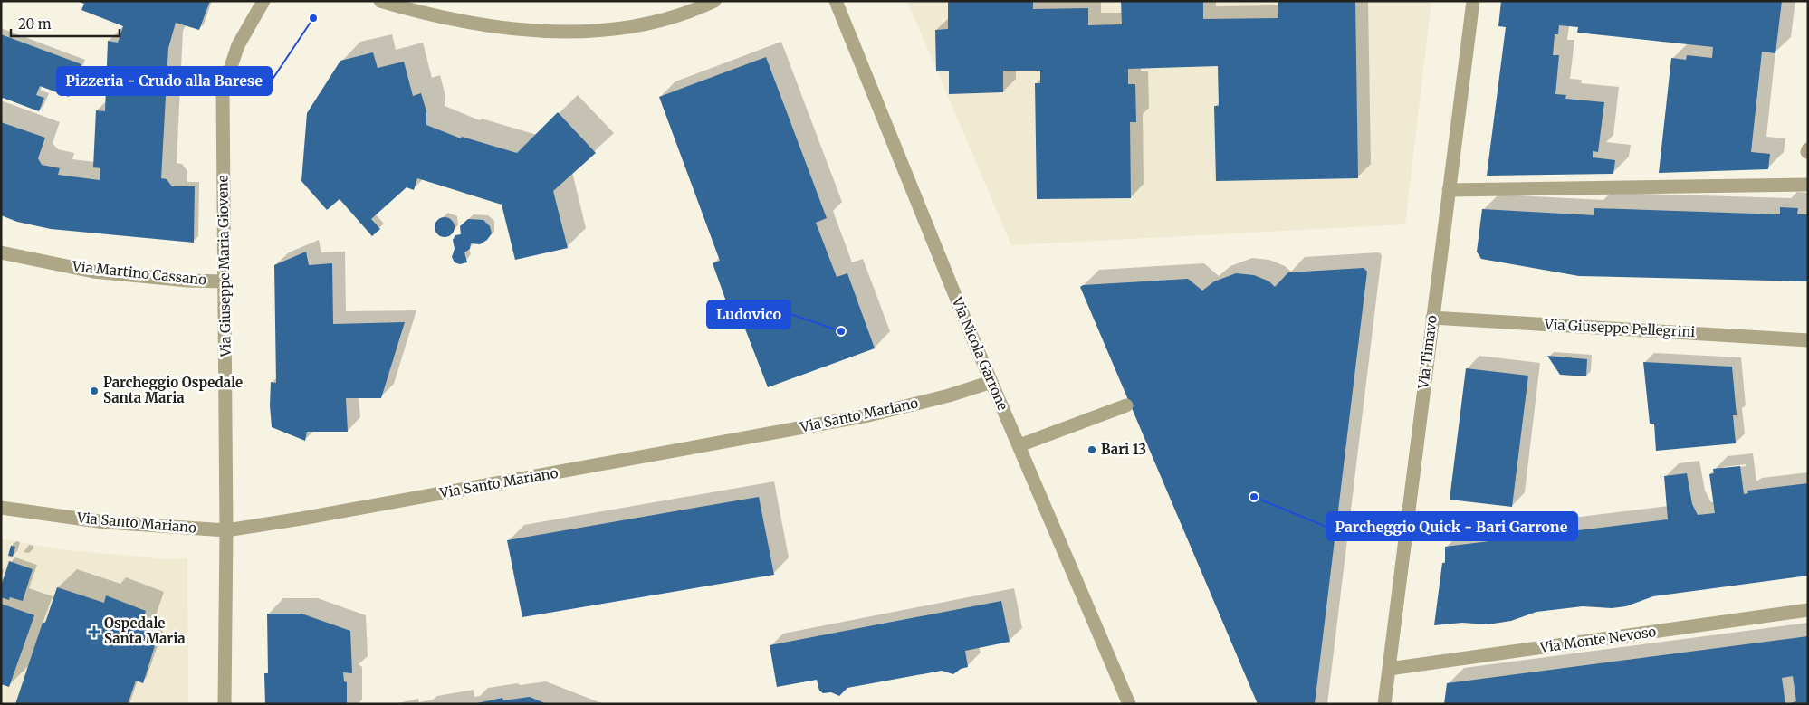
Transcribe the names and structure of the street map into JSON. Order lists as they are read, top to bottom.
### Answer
{
  "streets": {
    "street": [
      "Via Giuseppe Maria Giovene",
      "Via Martino Cassano",
      "Via Giuseppe Pellegrini",
      "Via Timavo",
      "Via Nicola Garrone",
      "Via Santo Mariano",
      "Via Monte Nevoso"
    ]
  },
  "crossings": [
    ["Via Giuseppe Maria Giovene", "Via Martino Cassano"],
    ["Via Giuseppe Maria Giovene", "Via Santo Mariano"],
    ["Via Giuseppe Pellegrini", "Via Timavo"],
    ["Via Timavo", "Via Monte Nevoso"],
    ["Via Nicola Garrone", "Via Santo Mariano"]
  ],
  "places": {
    "other": [
      "Pizzeria - Crudo alla Barese",
      "Ludovico",
      "Parcheggio Ospedale Santa Maria",
      "Bari 13",
      "Parcheggio Quick - Bari Garrone"
    ],
    "health": ["Ospedale Santa Maria"]
  },
  "scale_bar": "20 m"
}
